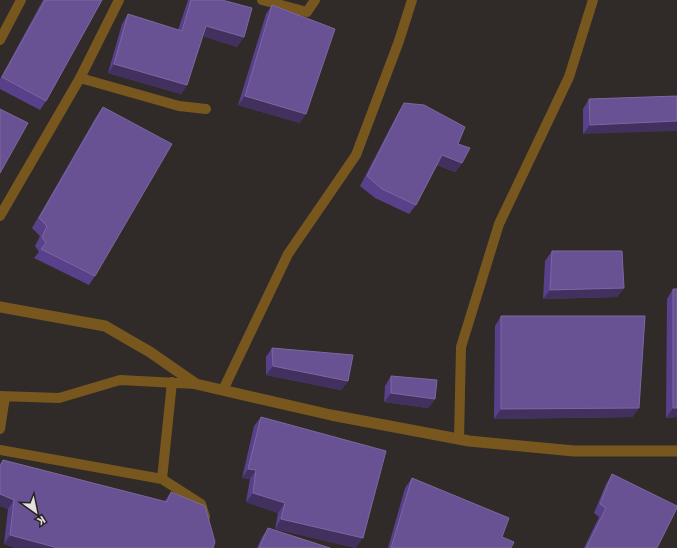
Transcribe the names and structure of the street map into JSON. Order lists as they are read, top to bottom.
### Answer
{
  "north": "bottom right"
}
